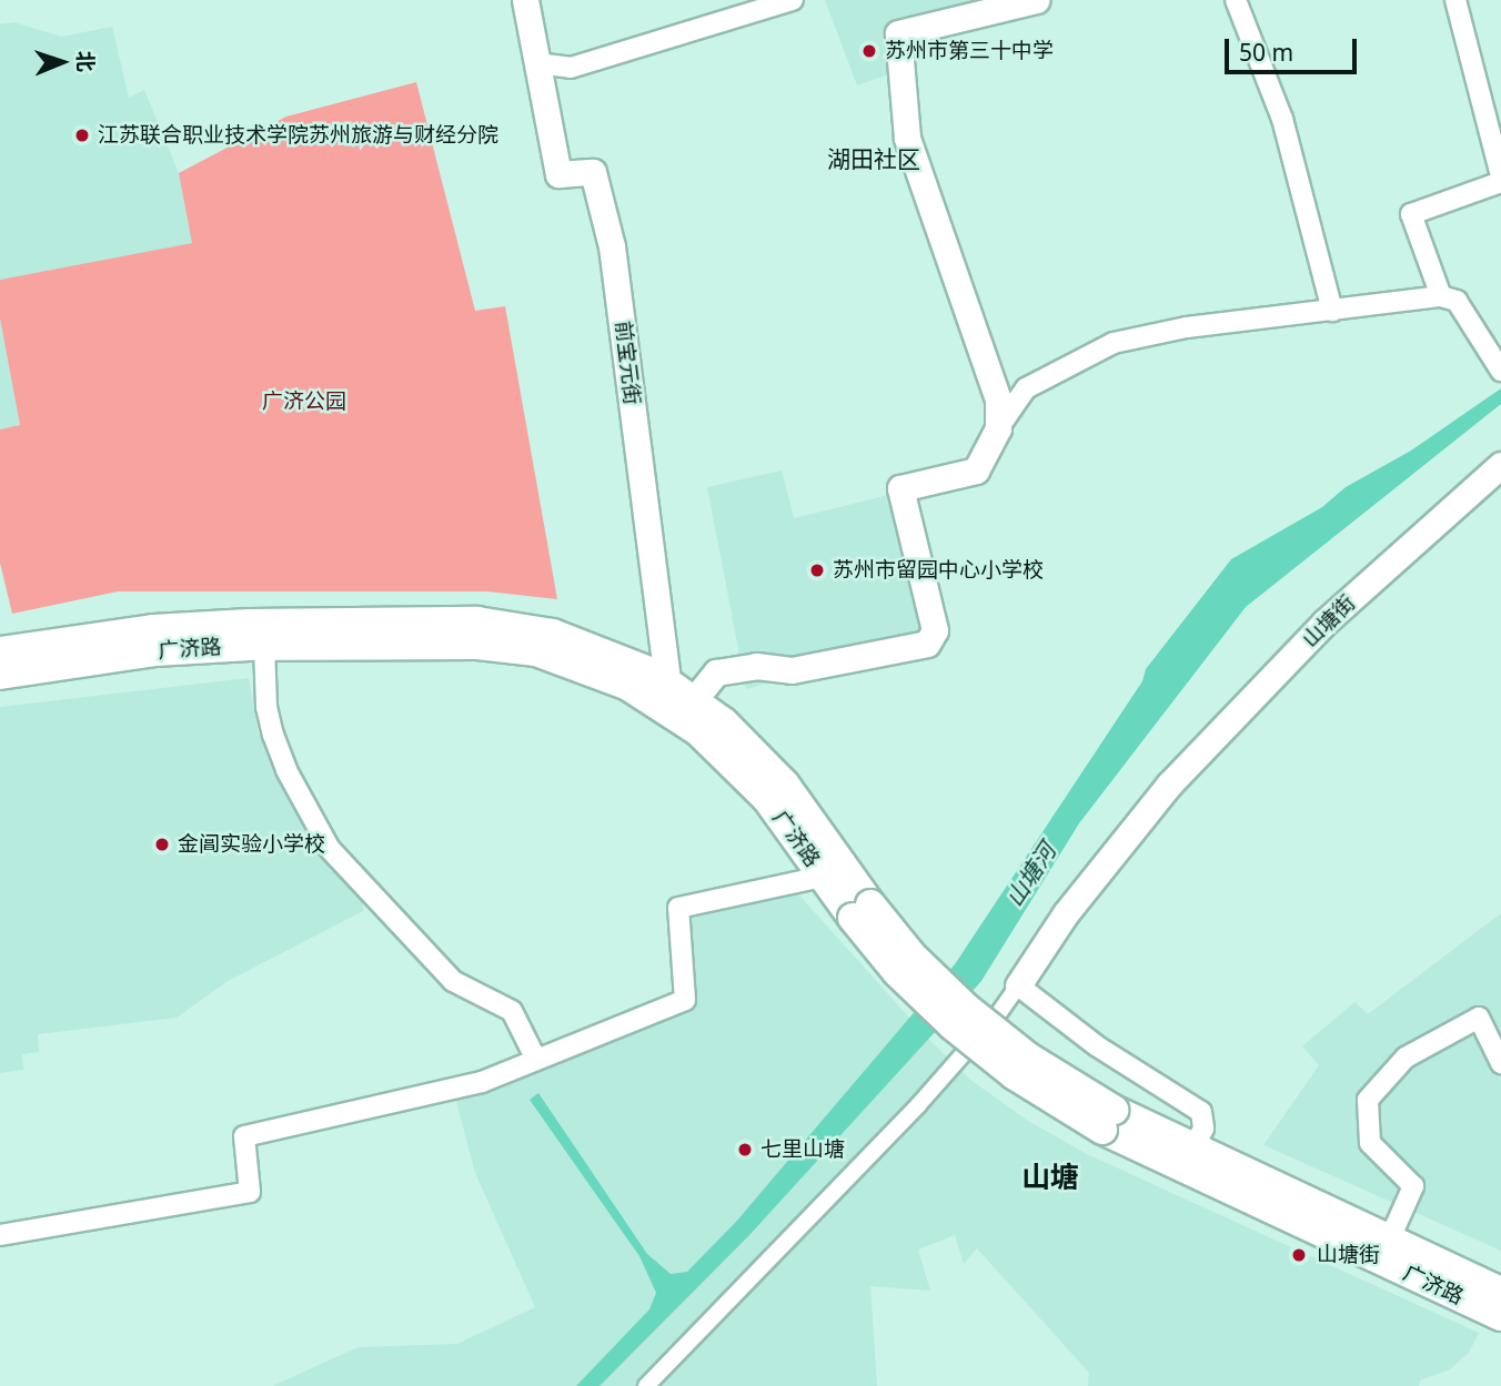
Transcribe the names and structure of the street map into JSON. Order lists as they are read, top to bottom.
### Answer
{
  "streets": {
    "main road": ["广济路"],
    "street": ["前宝元街", "山塘街"]
  },
  "crossings": [
    ["前宝元街", "广济路"]
  ],
  "districts": ["湖田社区", "山塘"],
  "water": ["山塘河"],
  "parks": ["广济公园"],
  "places": [
    "苏州市第三十中学",
    "江苏联合职业技术学院苏州旅游与财经分院",
    "苏州市留园中心小学校",
    "金阊实验小学校",
    "七里山塘",
    "山塘街"
  ],
  "scale_bar": "50 m",
  "north": "right"
}
